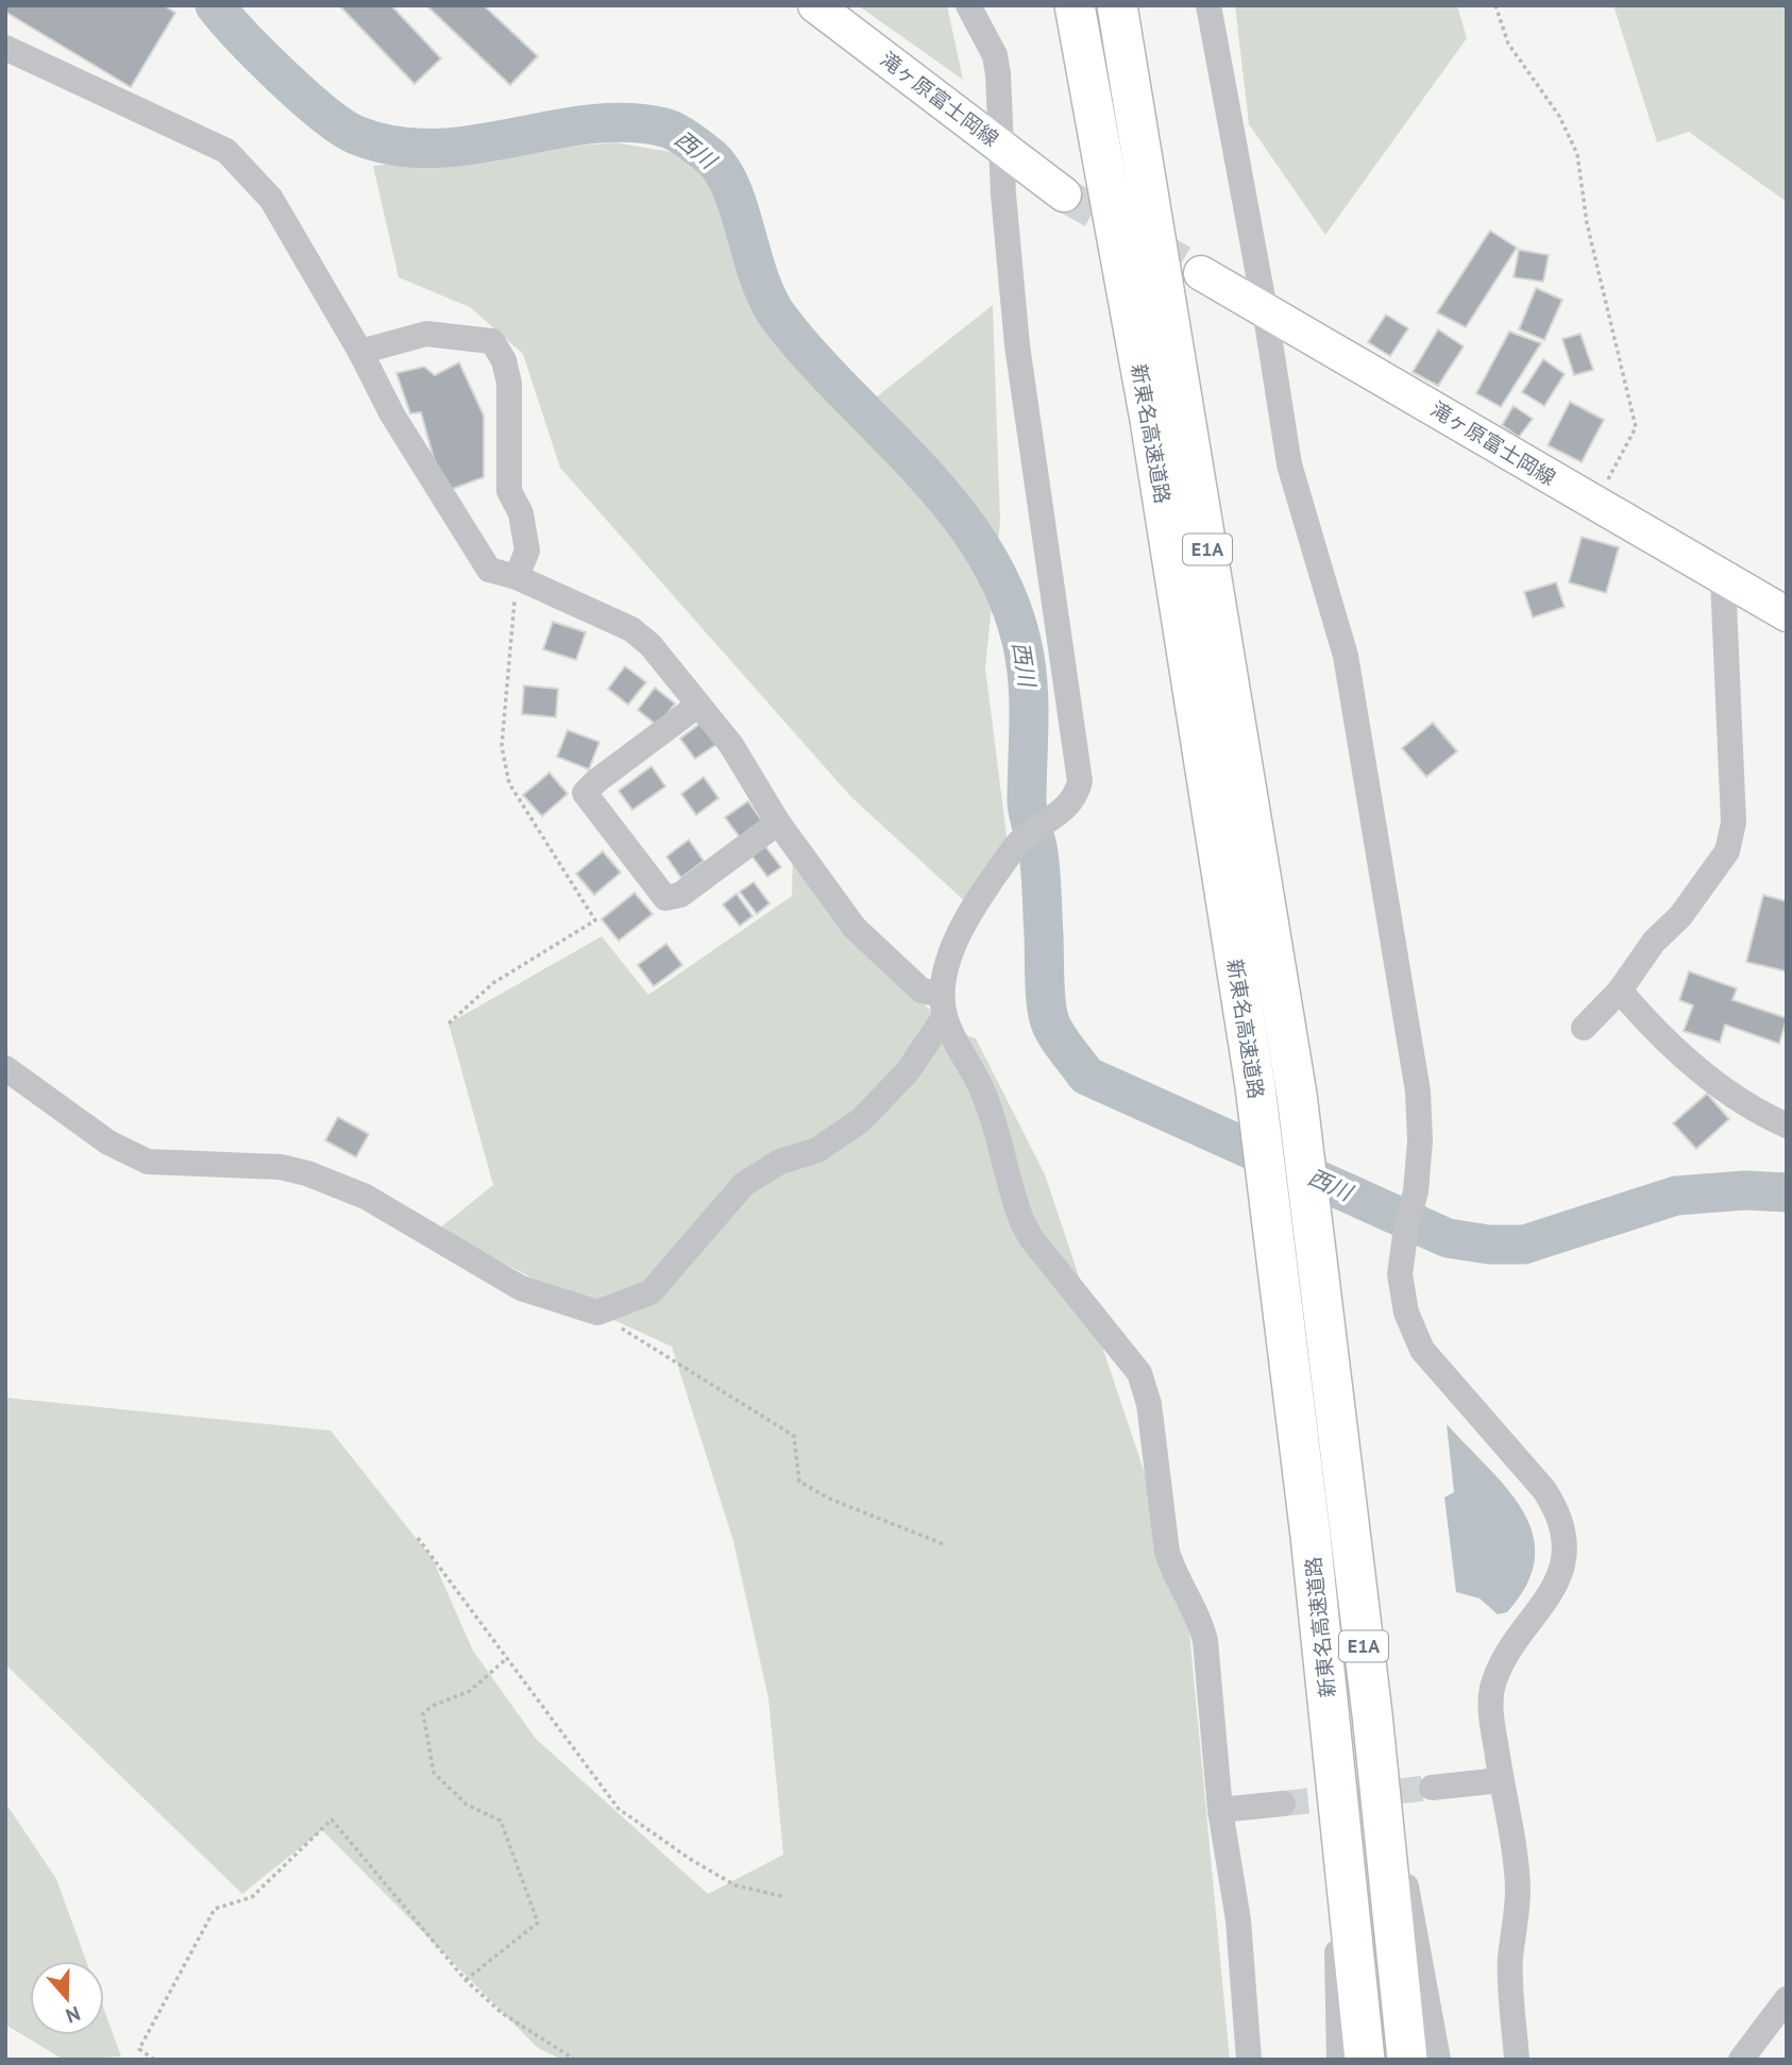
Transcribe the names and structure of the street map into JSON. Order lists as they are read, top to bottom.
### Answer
{
  "streets": {
    "highway": ["新東名高速道路", "E1A"],
    "main road": ["滝ヶ原富士岡線"]
  },
  "water": ["西川"],
  "north": "bottom"
}
